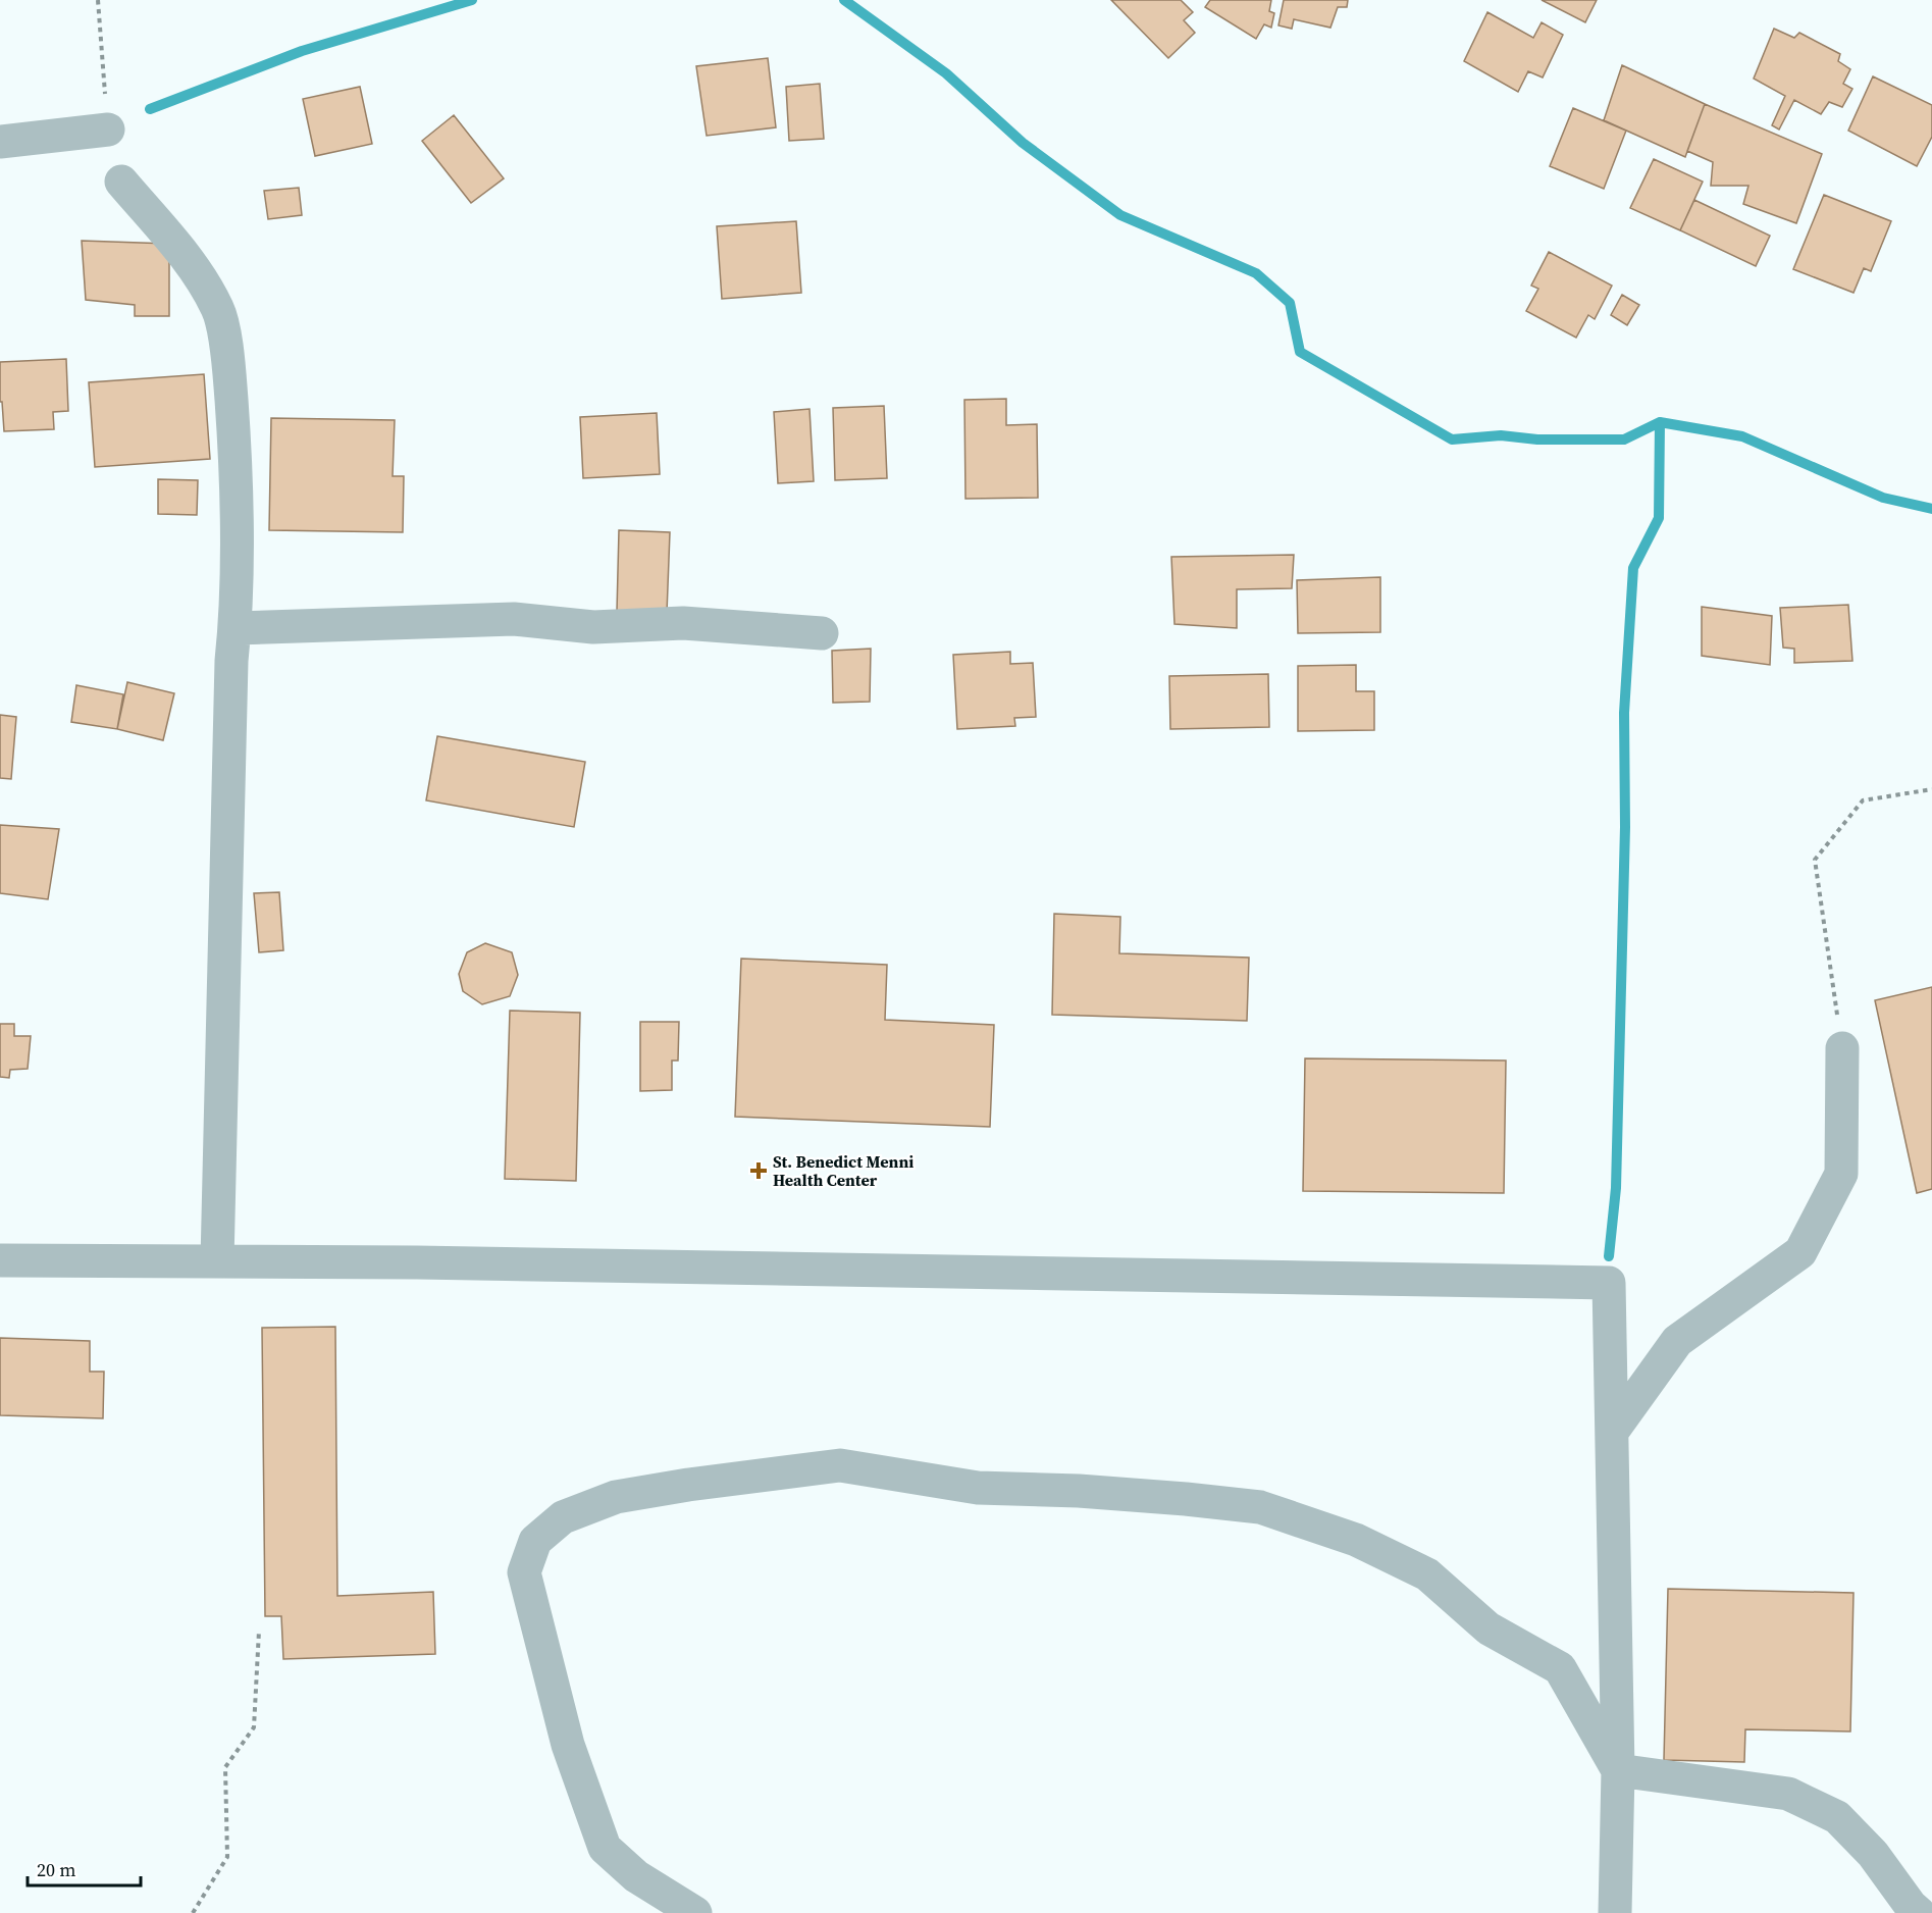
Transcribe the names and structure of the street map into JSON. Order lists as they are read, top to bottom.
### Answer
{
  "places": {
    "health": ["St. Benedict Menni Health Center"]
  },
  "scale_bar": "20 m"
}
